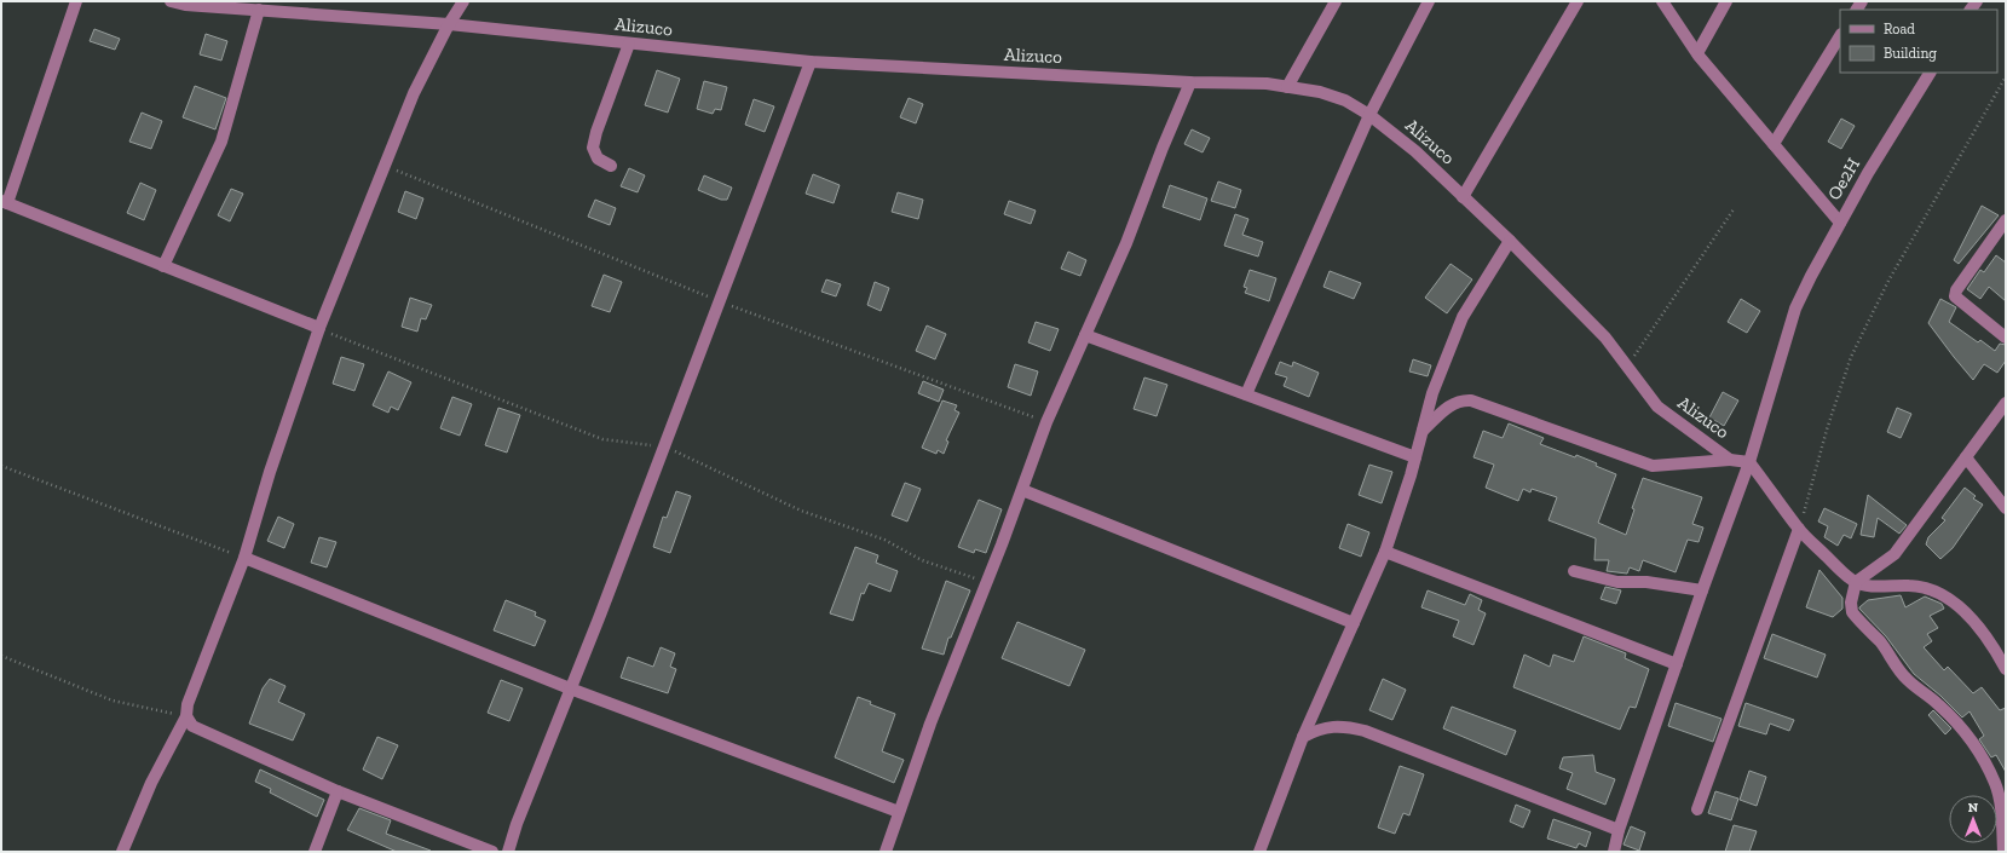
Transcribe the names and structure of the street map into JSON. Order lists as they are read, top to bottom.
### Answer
{
  "streets": {
    "street": ["Alizuco", "Oe2H"]
  },
  "crossings": [
    ["Alizuco", "Oe2H"]
  ],
  "legend": ["Road", "Building"],
  "north": "top"
}
